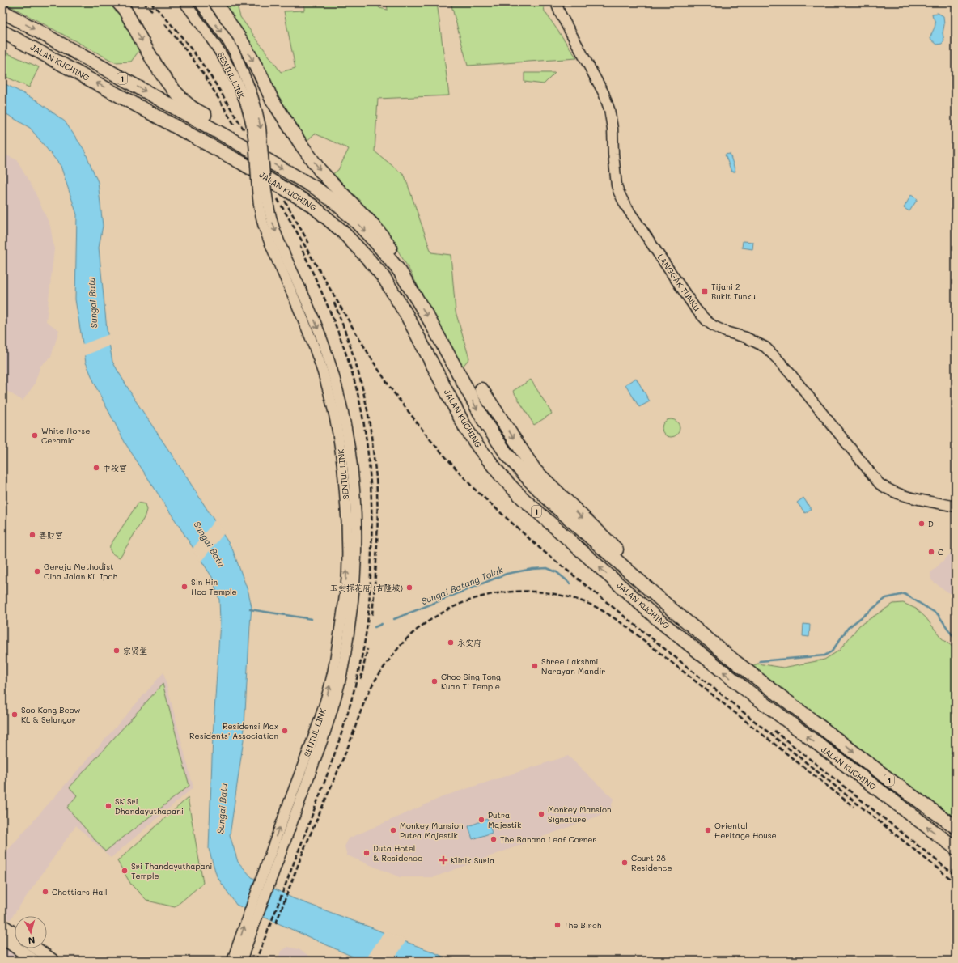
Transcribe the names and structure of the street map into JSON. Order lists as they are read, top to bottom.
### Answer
{
  "streets": {
    "highway": ["JALAN KUCHING", "1"],
    "main road": ["SENTUL LINK", "LANGGAK TUNKU"]
  },
  "water": ["Sungai Batu", "Sungai Batang Tolak"],
  "places": {
    "transit": ["Tijani 2 Bukit Tunku"],
    "other": [
      "White Horse Ceramic",
      "中段宫",
      "D",
      "善财宫",
      "C",
      "Gereja Methodist Cina Jalan KL Ipoh",
      "Sin Hin Hoo Temple",
      "玉封探花府 (吉隆坡)",
      "永安府",
      "宗贤堂",
      "Shree Lakshmi Narayan Mandir",
      "Choo Sing Tong Kuan Ti Temple",
      "Soo Kong Beow KL & Selangor",
      "Residensi Max Residents' Association",
      "SK Sri Dhandayuthapani",
      "Monkey Mansion Signature",
      "Putra Majestik",
      "Monkey Mansion Putra Majestik",
      "Oriental Heritage House",
      "The Banana Leaf Corner",
      "Duta Hotel & Residence",
      "Court 28 Residence",
      "Sri Thandayuthapani Temple",
      "Chettiars Hall",
      "The Birch"
    ],
    "health": ["Klinik Suria"]
  },
  "north": "bottom"
}
